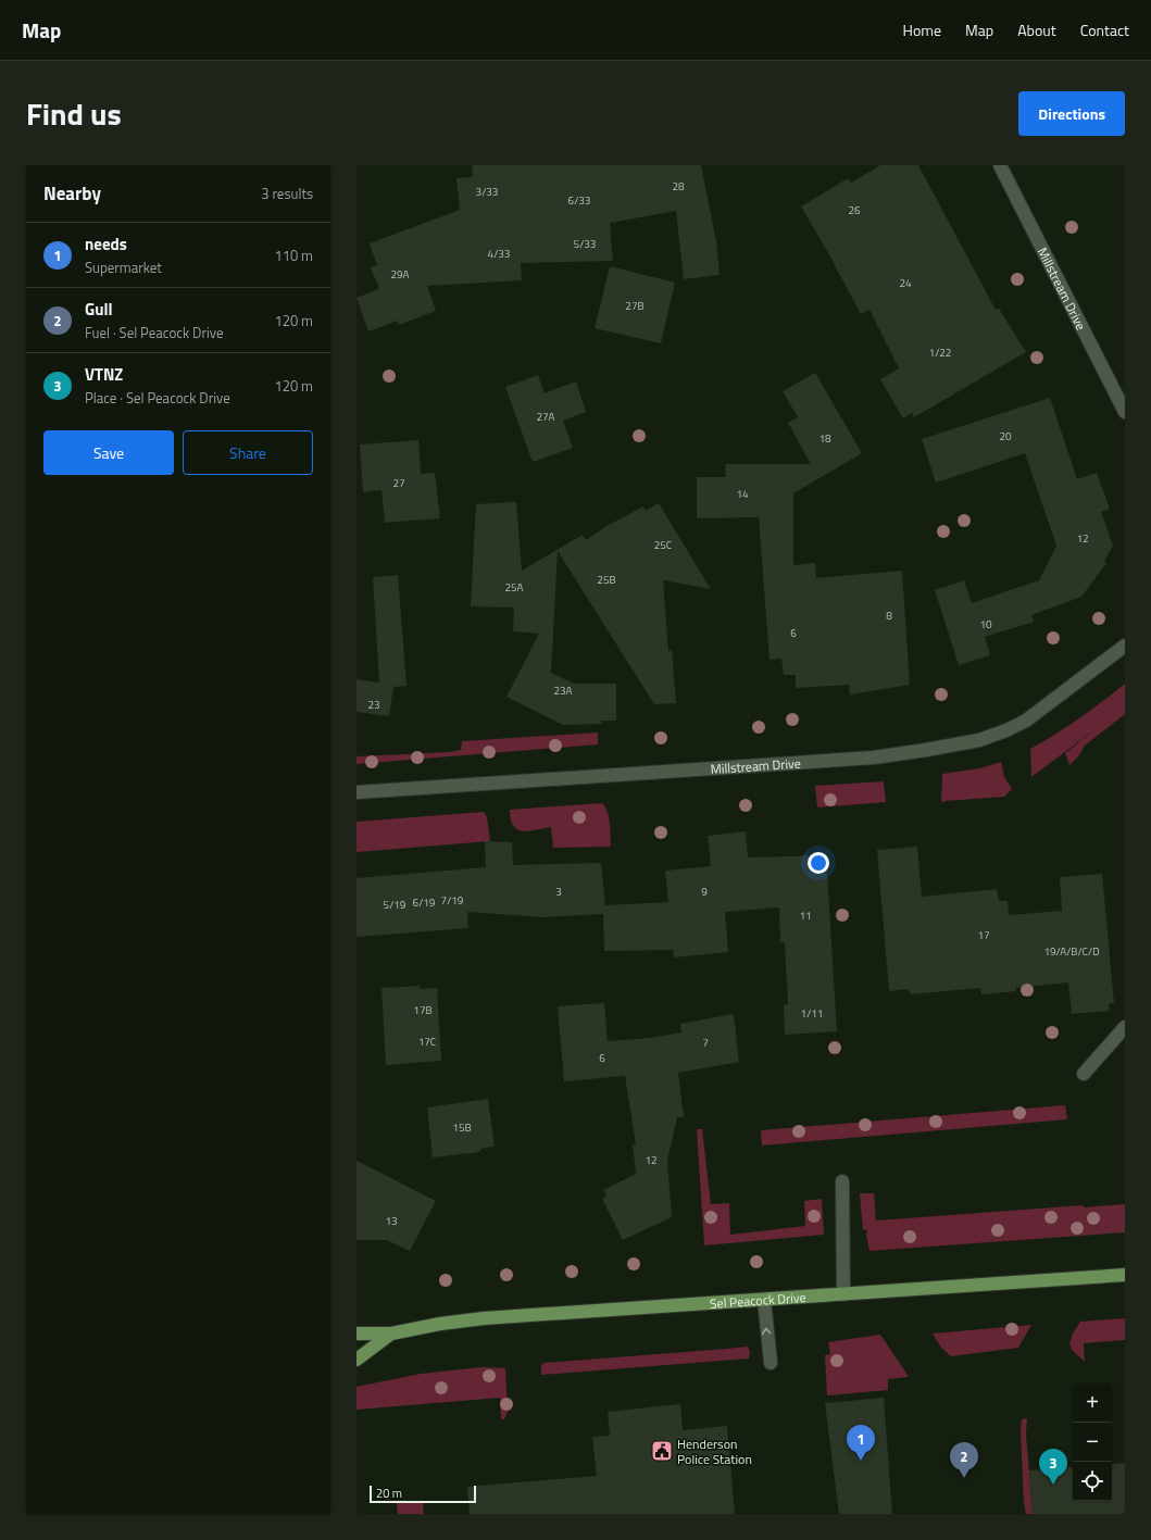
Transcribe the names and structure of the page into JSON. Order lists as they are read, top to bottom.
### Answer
{
  "streets": {
    "main road": ["Sel Peacock Drive"],
    "street": ["Millstream Drive"]
  },
  "places": {
    "public building": ["Henderson Police Station"]
  },
  "house_numbers": [
    "28",
    "3/33",
    "6/33",
    "26",
    "5/33",
    "4/33",
    "29A",
    "24",
    "27B",
    "1/22",
    "27A",
    "20",
    "18",
    "27",
    "14",
    "12",
    "25C",
    "25B",
    "25A",
    "8",
    "10",
    "6",
    "23A",
    "23",
    "3",
    "9",
    "7/19",
    "6/19",
    "5/19",
    "11",
    "17",
    "19/A/B/C/D",
    "17B",
    "1/11",
    "17C",
    "7",
    "6",
    "15B",
    "12",
    "13"
  ],
  "scale_bar": "20 m",
  "page": {
    "header": "Map",
    "nav": [
      "Home",
      "Map",
      "About",
      "Contact"
    ],
    "title": "Find us",
    "buttons": [
      "Directions",
      ["Save", "Share"]
    ],
    "heading": ["Nearby", "3 results"],
    "list": [
      {
        "mark": "1",
        "name": "needs",
        "note": "Supermarket",
        "value": "110 m"
      },
      {
        "mark": "2",
        "name": "Gull",
        "note": "Fuel · Sel Peacock Drive",
        "value": "120 m"
      },
      {
        "mark": "3",
        "name": "VTNZ",
        "note": "Place · Sel Peacock Drive",
        "value": "120 m"
      }
    ],
    "map_buttons": ["+", "−"],
    "pins": ["1", "2", "3"],
    "scale": "20 m"
  }
}
